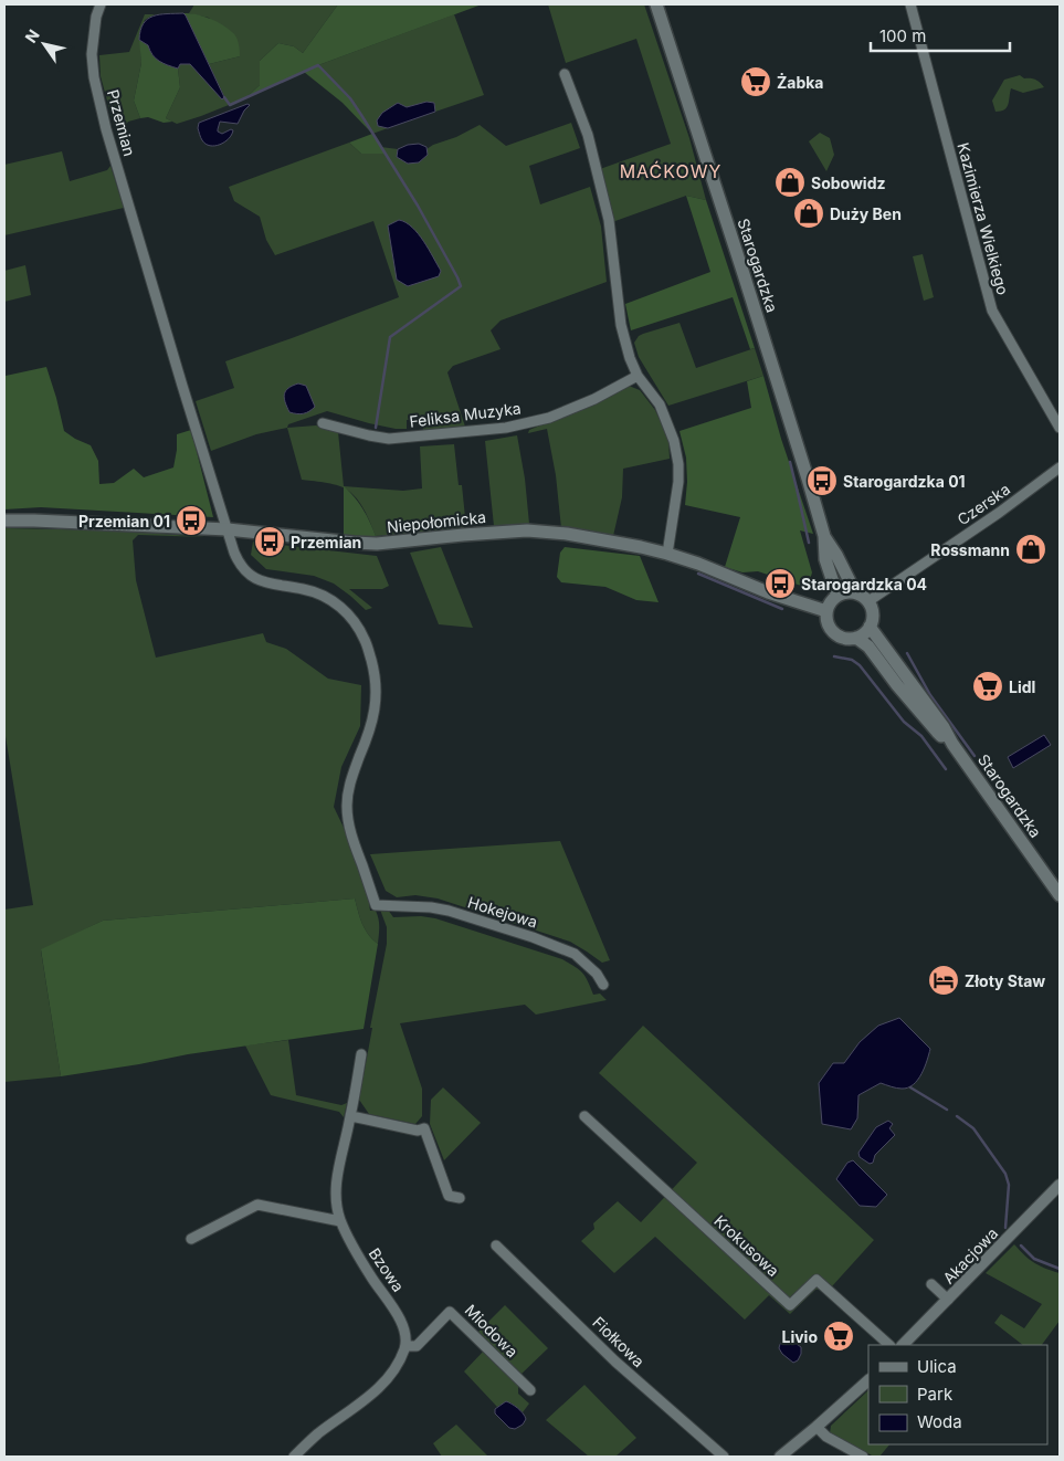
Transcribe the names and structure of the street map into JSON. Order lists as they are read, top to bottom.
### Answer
{
  "streets": {
    "main road": ["Starogardzka", "Niepołomicka"],
    "street": [
      "Przemian",
      "Kazimierza Wielkiego",
      "Feliksa Muzyka",
      "Czerska",
      "Hokejowa",
      "Krokusowa",
      "Akacjowa",
      "Bzowa",
      "Miodowa",
      "Fiołkowa"
    ]
  },
  "crossings": [
    ["Przemian", "Niepołomicka"],
    ["Przemian", "Hokejowa"],
    ["Starogardzka", "Czerska"],
    ["Starogardzka", "Niepołomicka"],
    ["Czerska", "Niepołomicka"],
    ["Bzowa", "Miodowa"]
  ],
  "districts": ["MAĆKOWY"],
  "places": {
    "supermarket": ["Żabka", "Lidl", "Livio"],
    "shop": ["Sobowidz", "Duży Ben", "Rossmann"],
    "bus stop": [
      "Starogardzka 01",
      "Przemian 01",
      "Przemian",
      "Starogardzka 04"
    ],
    "hotel": ["Złoty Staw"]
  },
  "legend": ["Ulica", "Park", "Woda"],
  "scale_bar": "100 m",
  "north": "top left"
}
